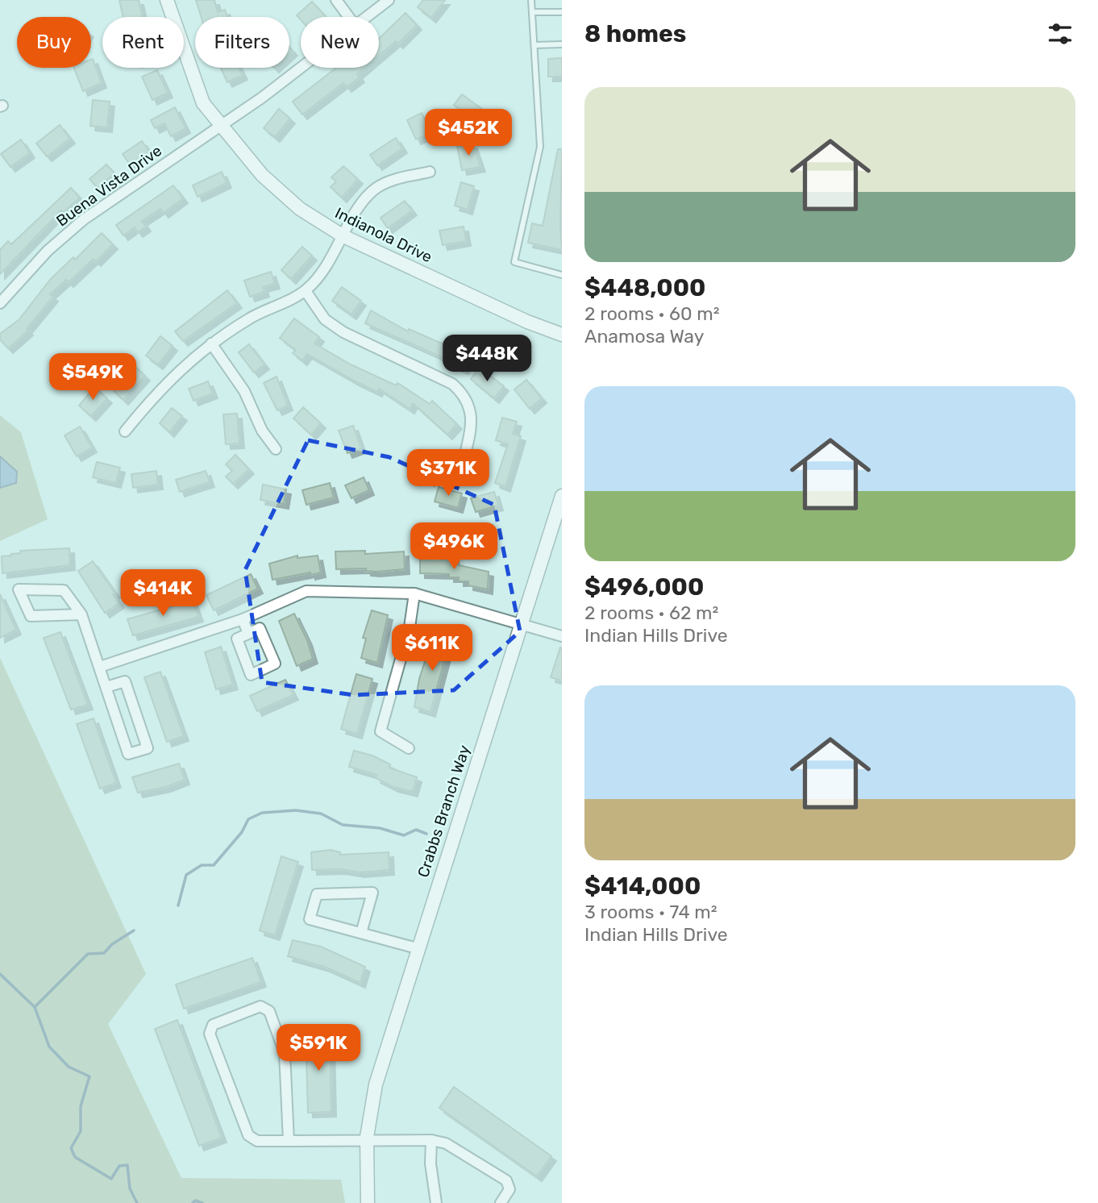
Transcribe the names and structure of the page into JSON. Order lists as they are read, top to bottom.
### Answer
{
  "streets": {
    "street": ["Buena Vista Drive", "Indianola Drive", "Crabbs Branch Way"]
  },
  "crossings": [
    ["Buena Vista Drive", "Indianola Drive"]
  ],
  "page": {
    "heading": "8 homes",
    "chip": [
      "Buy",
      "Rent",
      "Filters",
      "New"
    ],
    "list": [
      {
        "name": "$448,000",
        "note": "2 rooms · 60 m² · Anamosa Way"
      },
      {
        "name": "$496,000",
        "note": "2 rooms · 62 m² · Indian Hills Drive"
      },
      {
        "name": "$414,000",
        "note": "3 rooms · 74 m² · Indian Hills Drive"
      }
    ],
    "price": [
      "$452K",
      "$448K",
      "$549K",
      "$371K",
      "$496K",
      "$414K",
      "$611K",
      "$591K"
    ]
  }
}
